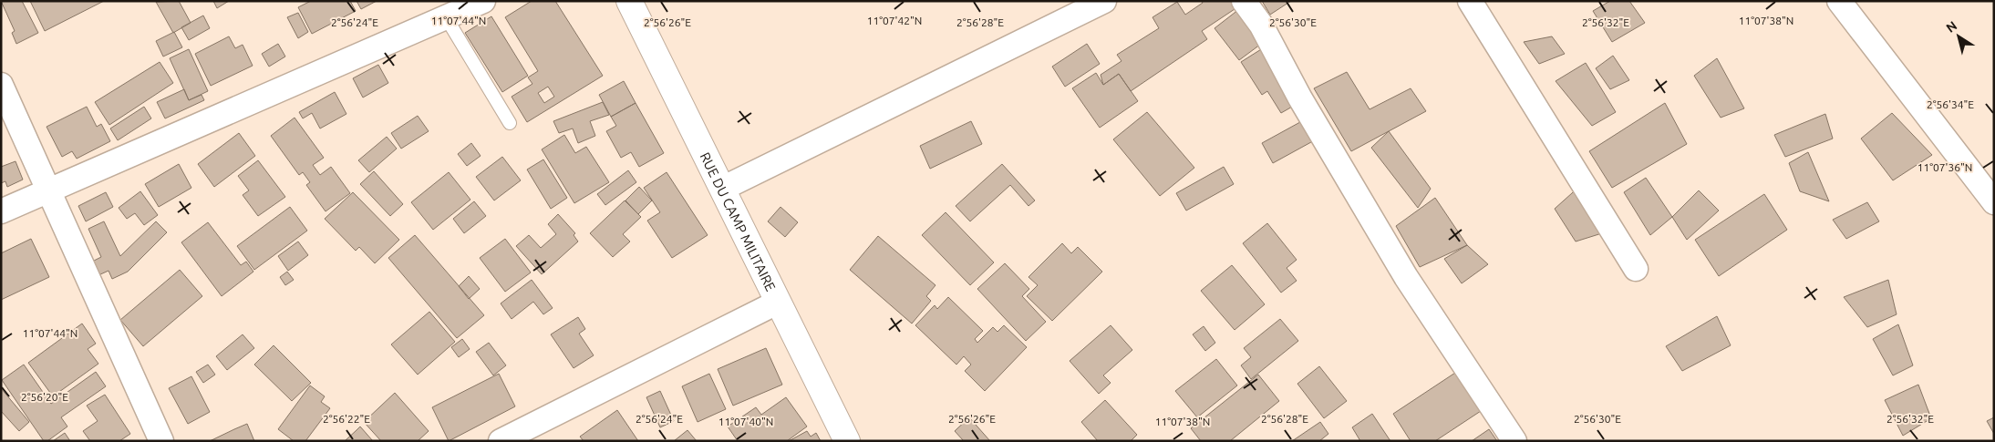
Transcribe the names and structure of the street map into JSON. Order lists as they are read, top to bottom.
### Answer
{
  "streets": {
    "street": ["RUE DU CAMP MILITAIRE"]
  },
  "north": "top left",
  "coordinates": [
    "11°07'44\"N",
    "11°07'42\"N",
    "11°07'38\"N",
    "2°56'24\"E",
    "2°56'26\"E",
    "2°56'28\"E",
    "2°56'30\"E",
    "2°56'32\"E",
    "2°56'34\"E",
    "11°07'36\"N",
    "2°56'20\"E",
    "2°56'22\"E",
    "11°07'40\"N"
  ]
}
